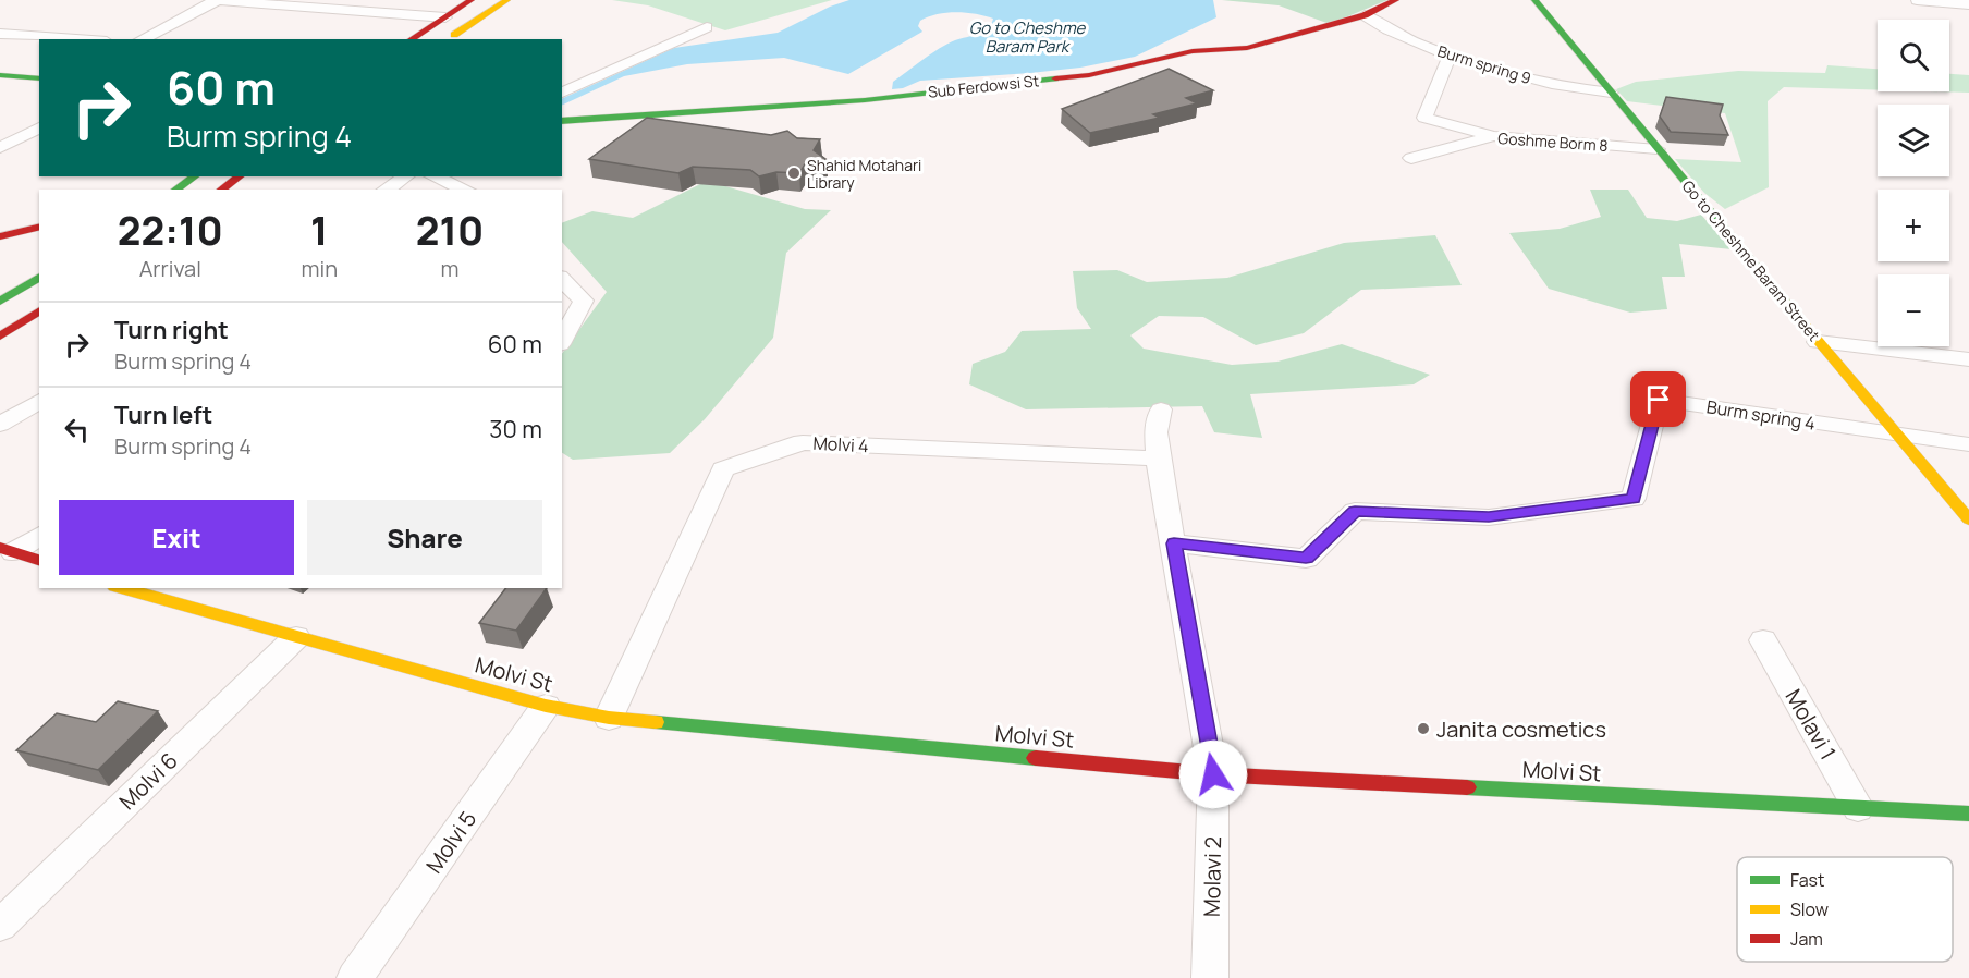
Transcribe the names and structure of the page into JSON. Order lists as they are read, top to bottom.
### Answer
{
  "streets": {
    "street": [
      "Burm spring 9",
      "Sub Ferdowsi St",
      "Goshme Borm 8",
      "Go to Cheshme Baram Street",
      "Burm spring 4",
      "Molvi 4",
      "Molvi St",
      "Molavi 1",
      "Molvi 6",
      "Molvi 5",
      "Molavi 2"
    ]
  },
  "crossings": [
    ["Burm spring 9", "Sub Ferdowsi St"],
    ["Burm spring 9", "Go to Cheshme Baram Street"],
    ["Goshme Borm 8", "Go to Cheshme Baram Street"],
    ["Go to Cheshme Baram Street", "Burm spring 4"],
    ["Burm spring 4", "Molavi 2"],
    ["Molvi 4", "Molvi St"],
    ["Molvi 4", "Molavi 2"],
    ["Molvi St", "Molavi 1"],
    ["Molvi St", "Molvi 6"],
    ["Molvi St", "Molvi 5"],
    ["Molvi St", "Molavi 2"]
  ],
  "water": ["Go to Cheshme Baram Park"],
  "places": ["Shahid Motahari Library", "Janita cosmetics"],
  "legend": ["Fast", "Slow", "Jam"],
  "page": {
    "map_buttons": ["+", "−"],
    "turn": ["60 m", "Burm spring 4"],
    "eta": [
      "22:10",
      "Arrival",
      "1",
      "min",
      "210",
      "m"
    ],
    "list": [
      {
        "name": "Turn right",
        "note": "Burm spring 4",
        "value": "60 m"
      },
      {
        "name": "Turn left",
        "note": "Burm spring 4",
        "value": "30 m"
      }
    ],
    "buttons": ["Exit", "Share"]
  }
}
